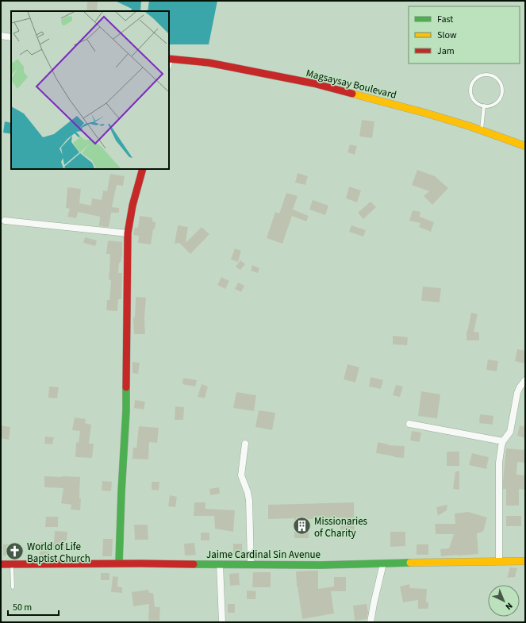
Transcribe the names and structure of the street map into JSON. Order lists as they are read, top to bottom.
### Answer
{
  "streets": {
    "street": ["Magsaysay Boulevard", "Jaime Cardinal Sin Avenue"]
  },
  "places": {
    "building": ["Missionaries of Charity"],
    "church": ["World of Life Baptist Church"]
  },
  "legend": ["Fast", "Slow", "Jam"],
  "scale_bar": "50 m",
  "north": "bottom right"
}
